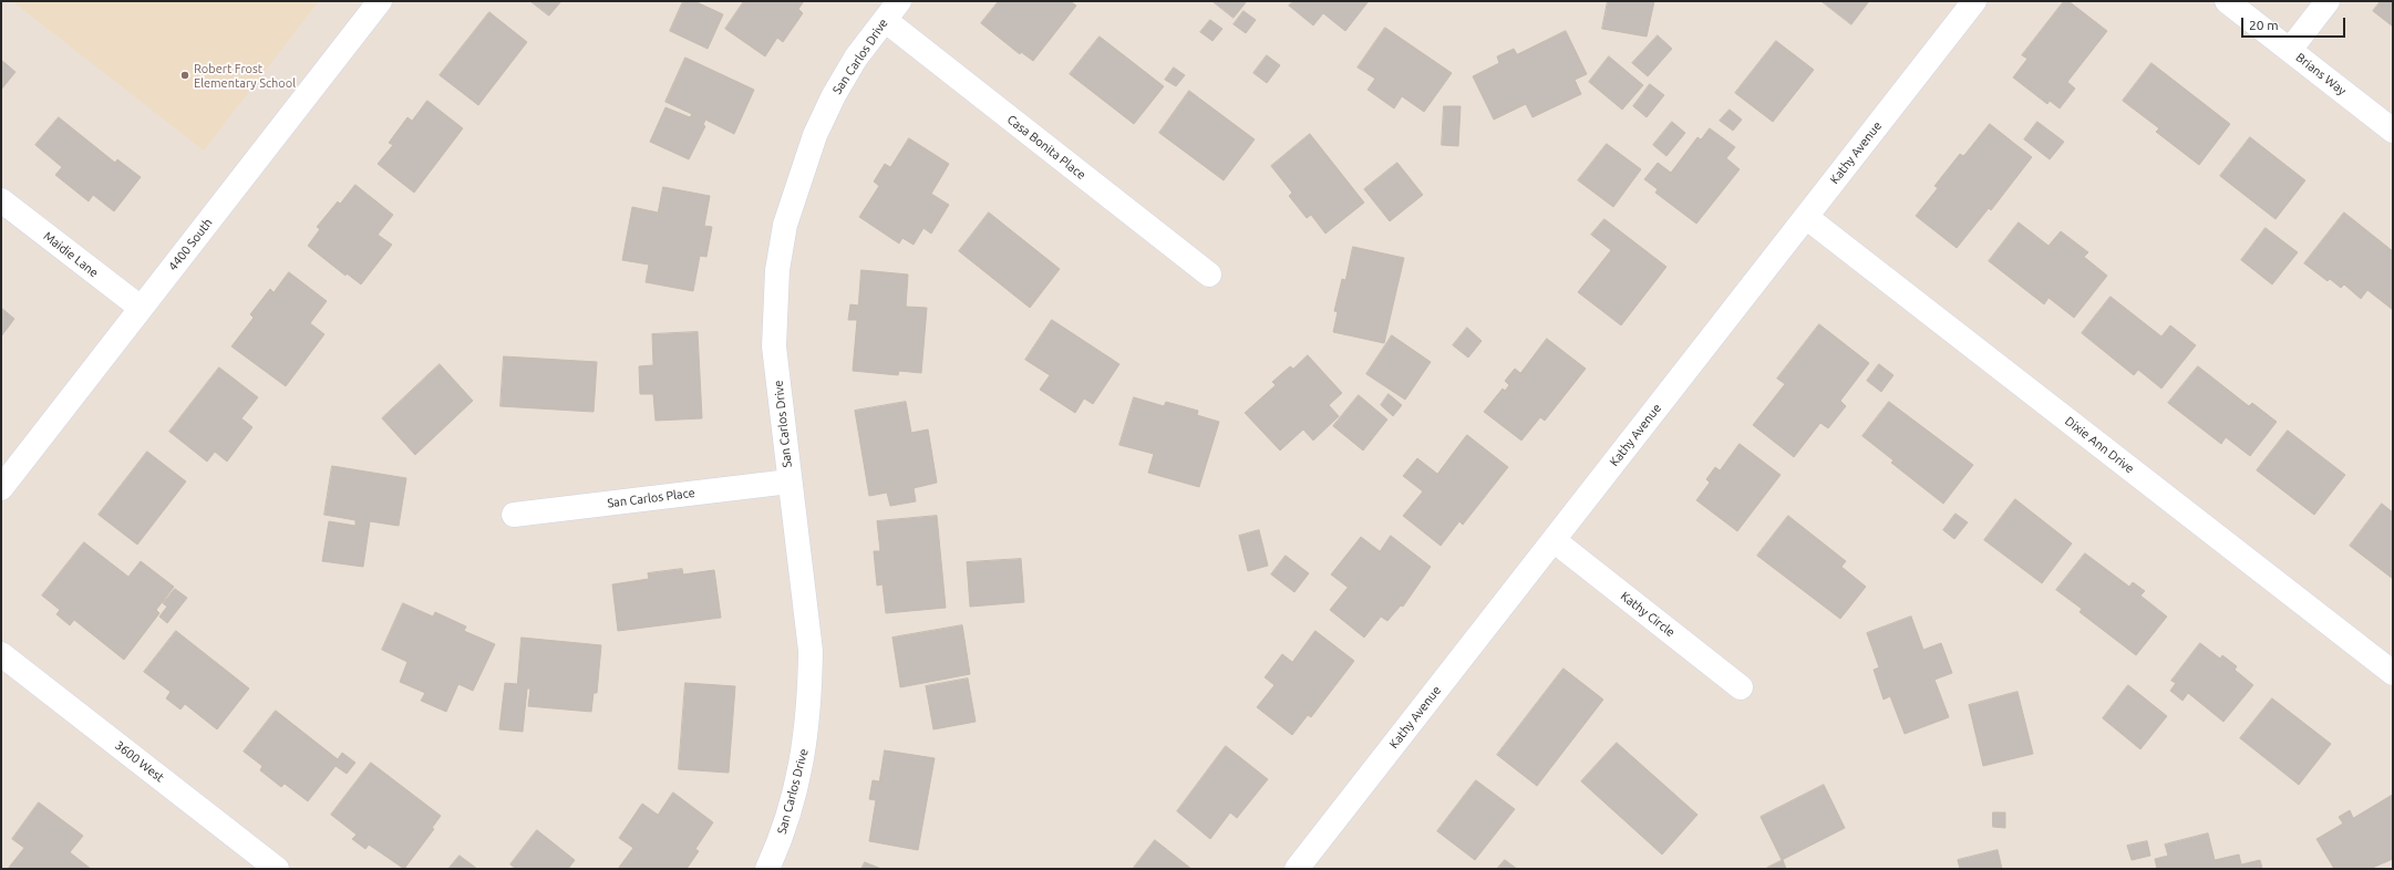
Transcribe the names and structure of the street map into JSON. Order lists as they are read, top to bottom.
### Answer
{
  "streets": {
    "street": [
      "San Carlos Drive",
      "Brians Way",
      "Casa Bonita Place",
      "Kathy Avenue",
      "4400 South",
      "Maidie Lane",
      "Dixie Ann Drive",
      "San Carlos Place",
      "Kathy Circle",
      "3600 West"
    ]
  },
  "crossings": [
    ["San Carlos Drive", "Casa Bonita Place"],
    ["San Carlos Drive", "San Carlos Place"],
    ["Kathy Avenue", "Dixie Ann Drive"],
    ["Kathy Avenue", "Kathy Circle"],
    ["4400 South", "Maidie Lane"]
  ],
  "places": ["Robert Frost Elementary School"],
  "scale_bar": "20 m"
}
